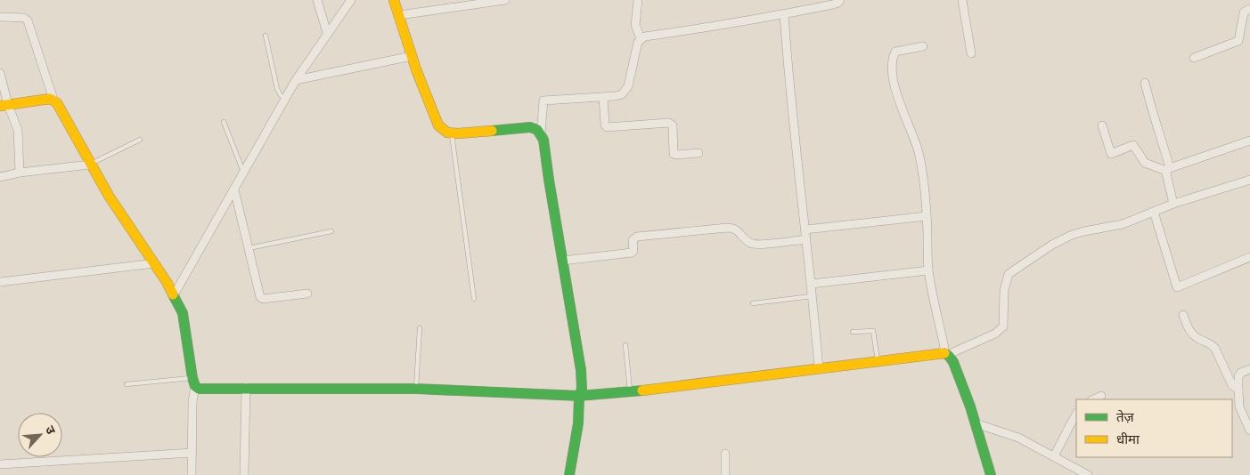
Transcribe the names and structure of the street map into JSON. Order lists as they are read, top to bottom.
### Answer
{
  "legend": ["तेज़", "धीमा"],
  "north": "top right"
}
